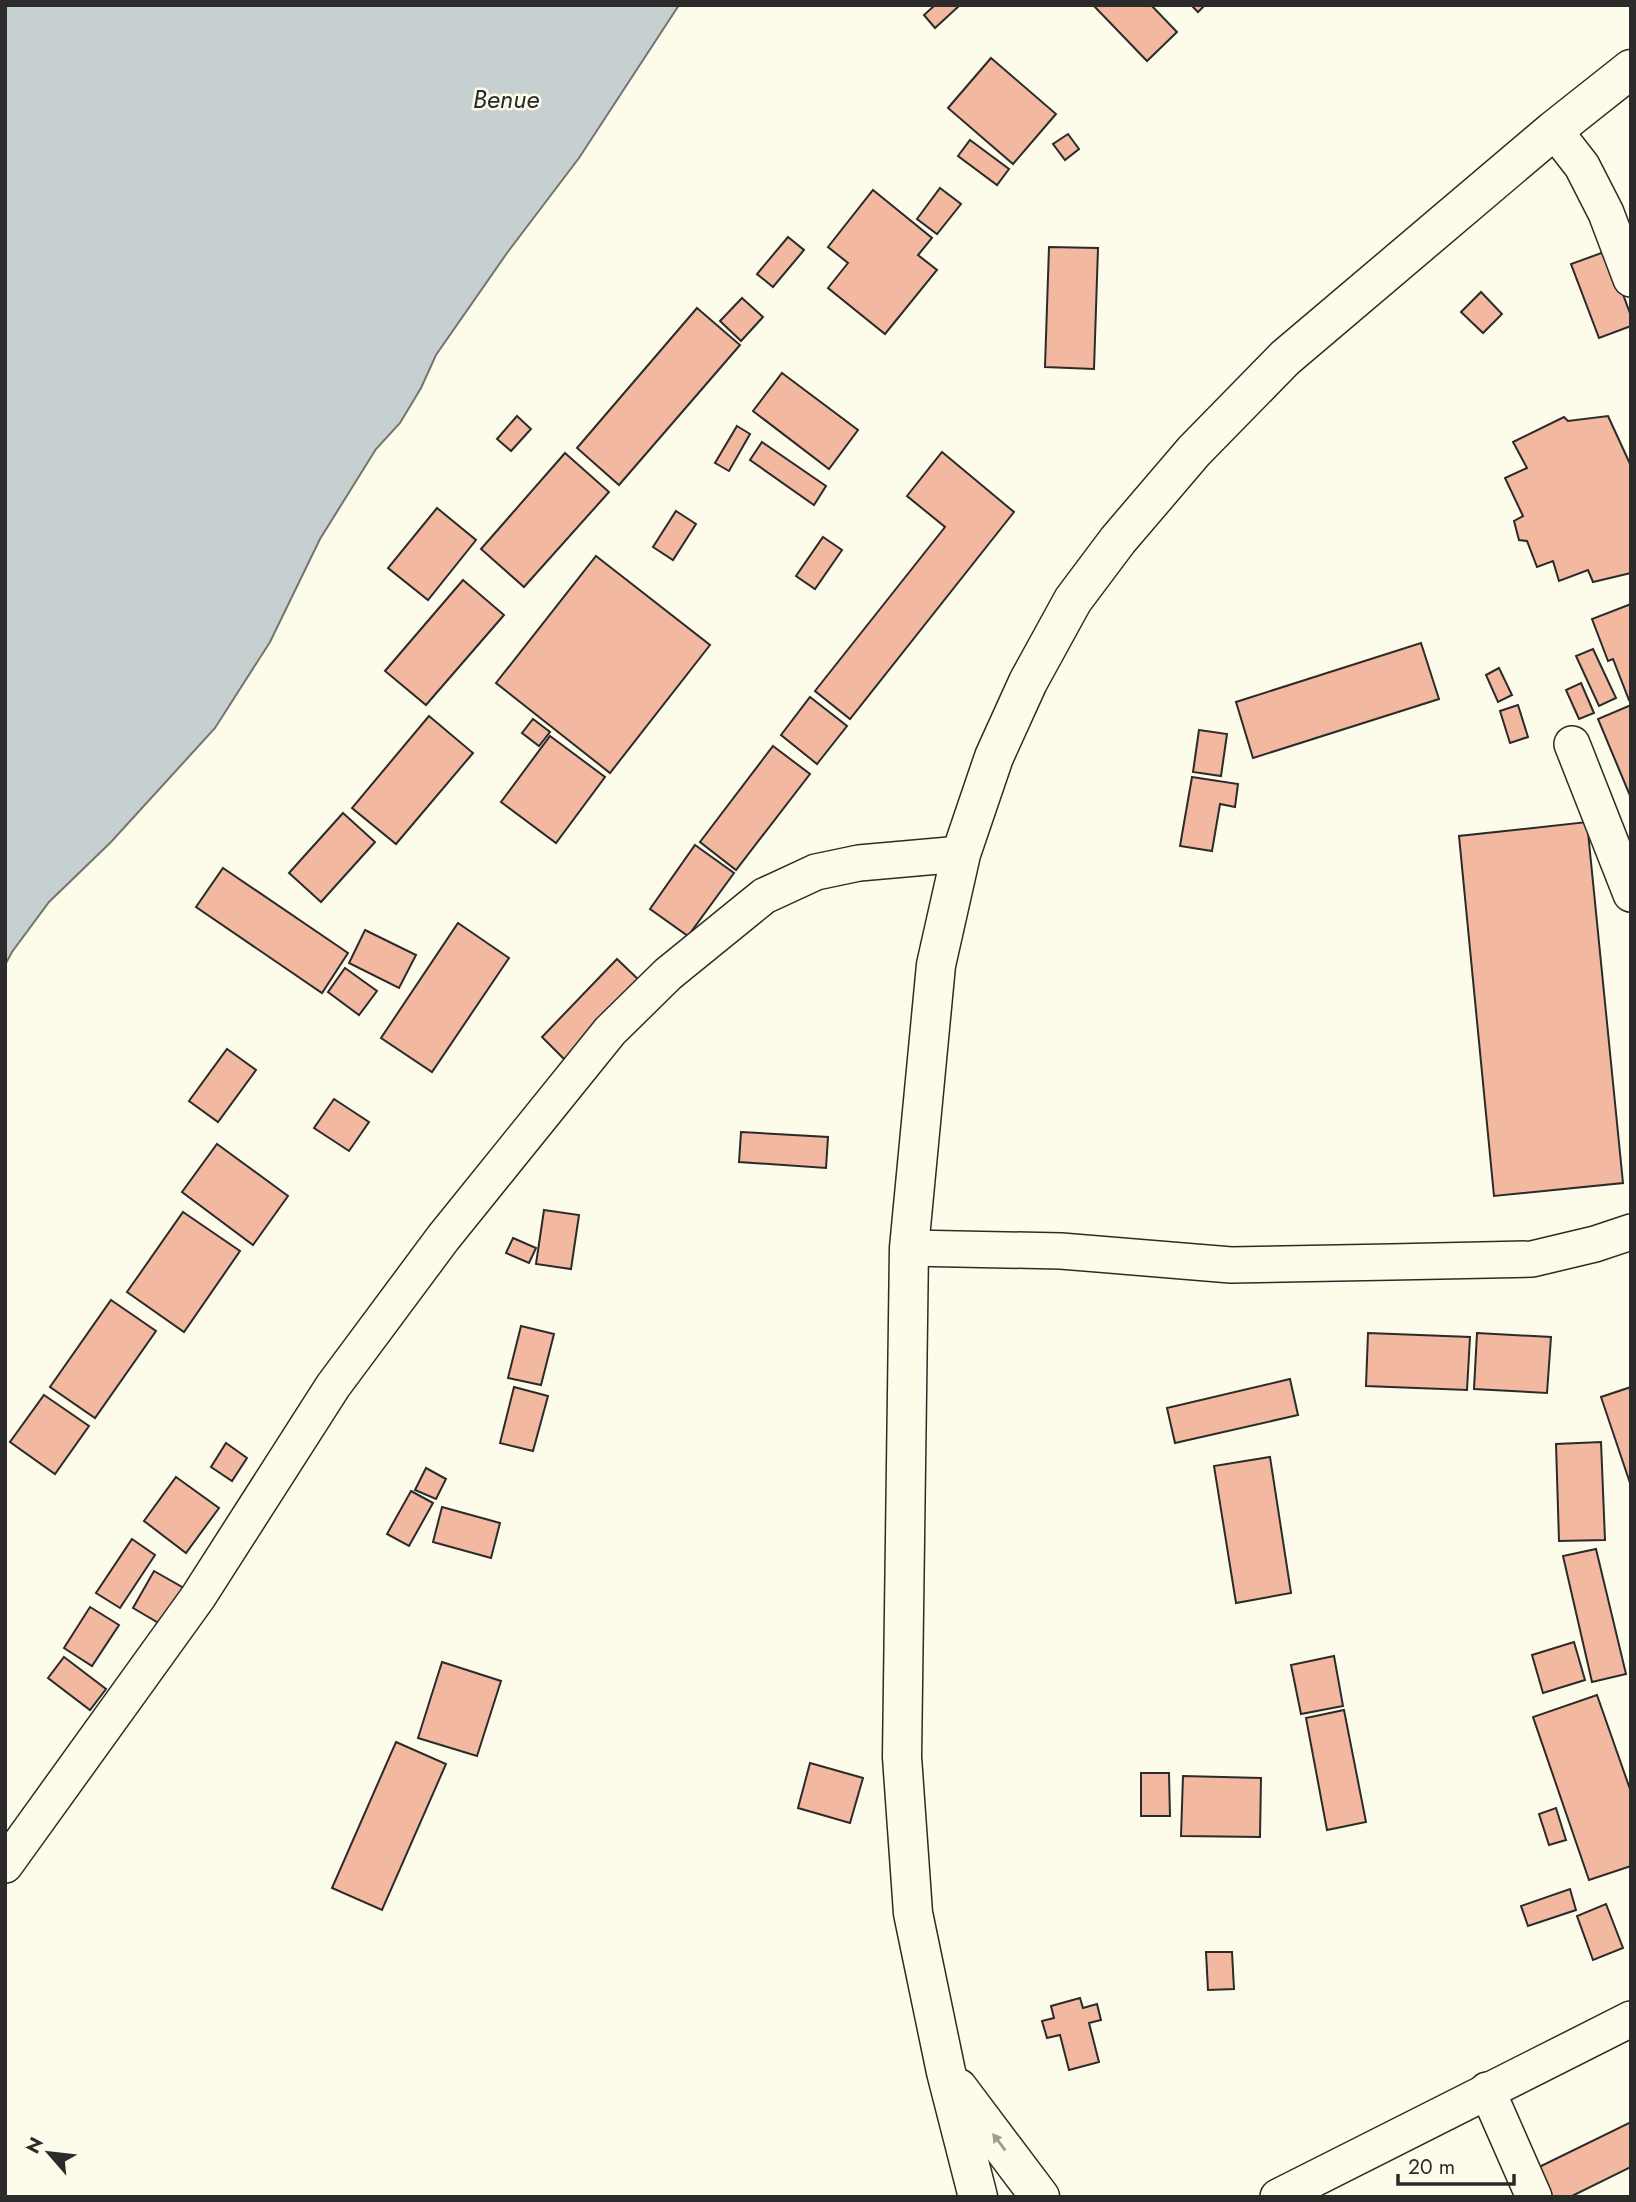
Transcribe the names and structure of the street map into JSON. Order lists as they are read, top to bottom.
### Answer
{
  "water": ["Benue"],
  "scale_bar": "20 m",
  "north": "top left"
}
